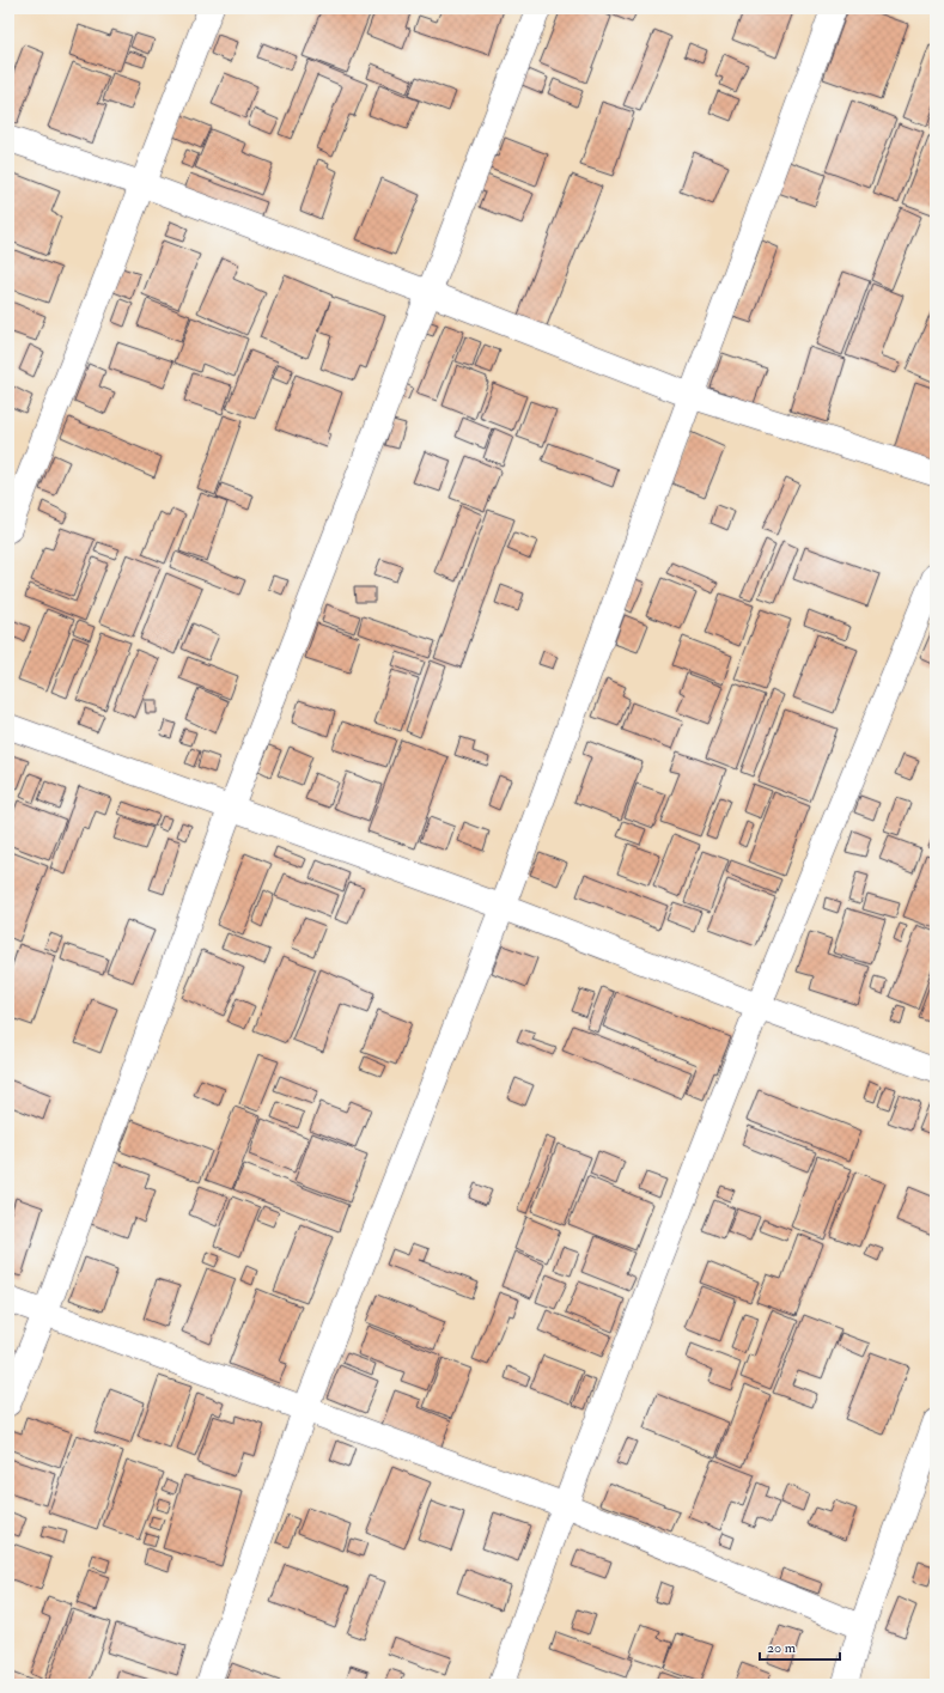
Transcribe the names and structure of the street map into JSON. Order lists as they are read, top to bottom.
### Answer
{
  "scale_bar": "20 m"
}
